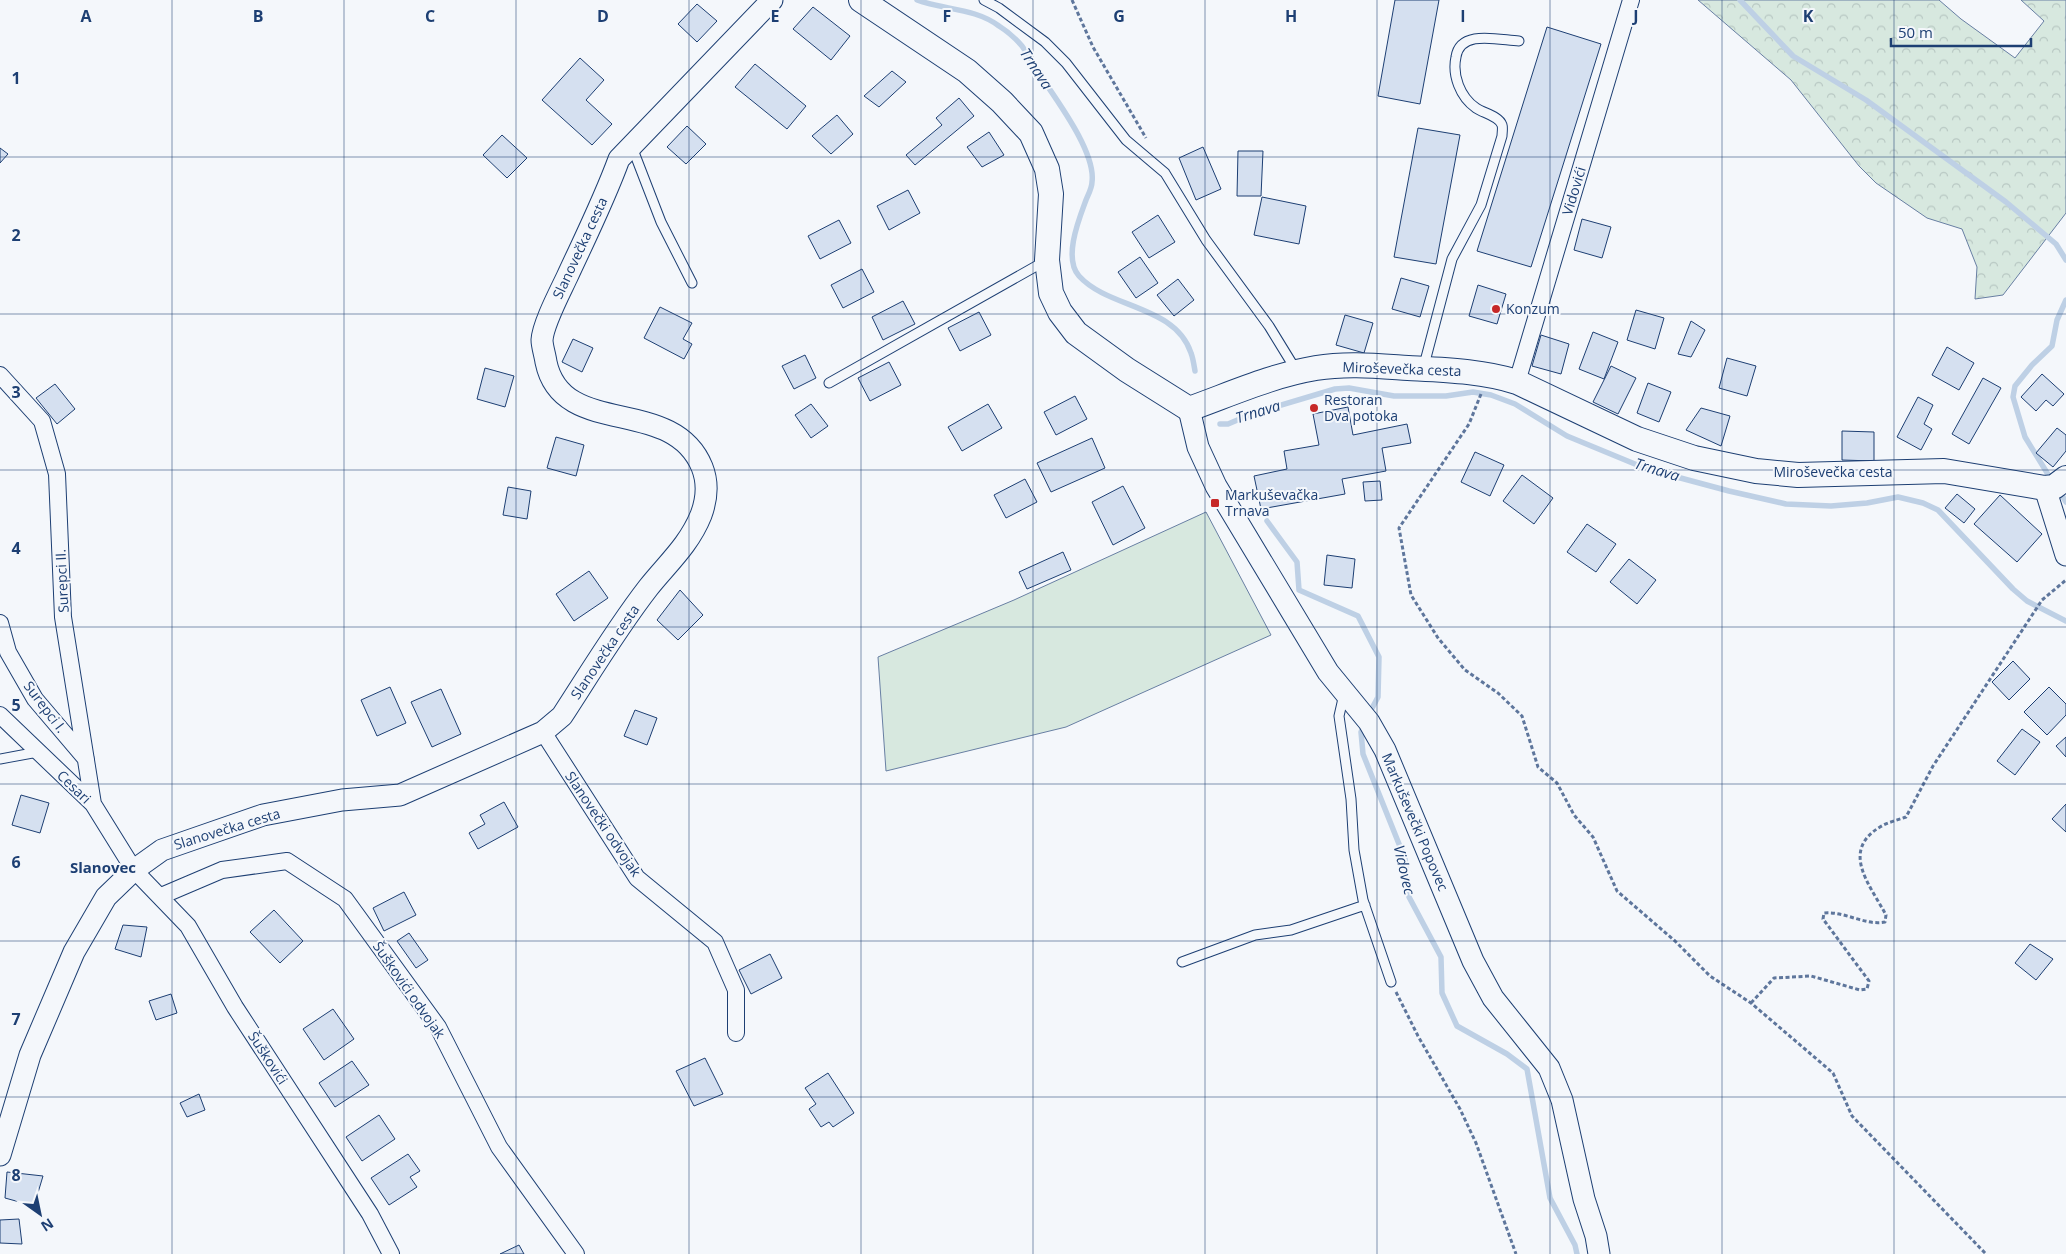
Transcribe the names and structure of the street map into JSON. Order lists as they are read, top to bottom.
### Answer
{
  "streets": {
    "main road": ["Miroševečka cesta"],
    "street": [
      "Vidovići",
      "Slanovečka cesta",
      "Surepci II.",
      "Surepci I.",
      "Cesari",
      "Markuševečki Popovec",
      "Slanovečki odvojak",
      "Šuškovići odvojak",
      "Šuškovići"
    ]
  },
  "crossings": [
    ["Vidovići", "Miroševečka cesta"],
    ["Slanovečka cesta", "Cesari"],
    ["Slanovečka cesta", "Slanovečki odvojak"],
    ["Slanovečka cesta", "Šuškovići"],
    ["Miroševečka cesta", "Markuševečki Popovec"],
    ["Surepci II.", "Surepci I."],
    ["Surepci II.", "Cesari"],
    ["Cesari", "Šuškovići"],
    ["Šuškovići odvojak", "Šuškovići"]
  ],
  "districts": ["Slanovec"],
  "water": ["Trnava", "Vidovec"],
  "places": {
    "other": ["Konzum", "Restoran Dva potoka"],
    "transit": ["Markuševačka Trnava"]
  },
  "scale_bar": "50 m",
  "north": "bottom right",
  "grid": {
    "columns": [
      "A",
      "B",
      "C",
      "D",
      "E",
      "F",
      "G",
      "H",
      "I",
      "J",
      "K"
    ],
    "rows": [
      "1",
      "2",
      "3",
      "4",
      "5",
      "6",
      "7",
      "8"
    ]
  }
}
